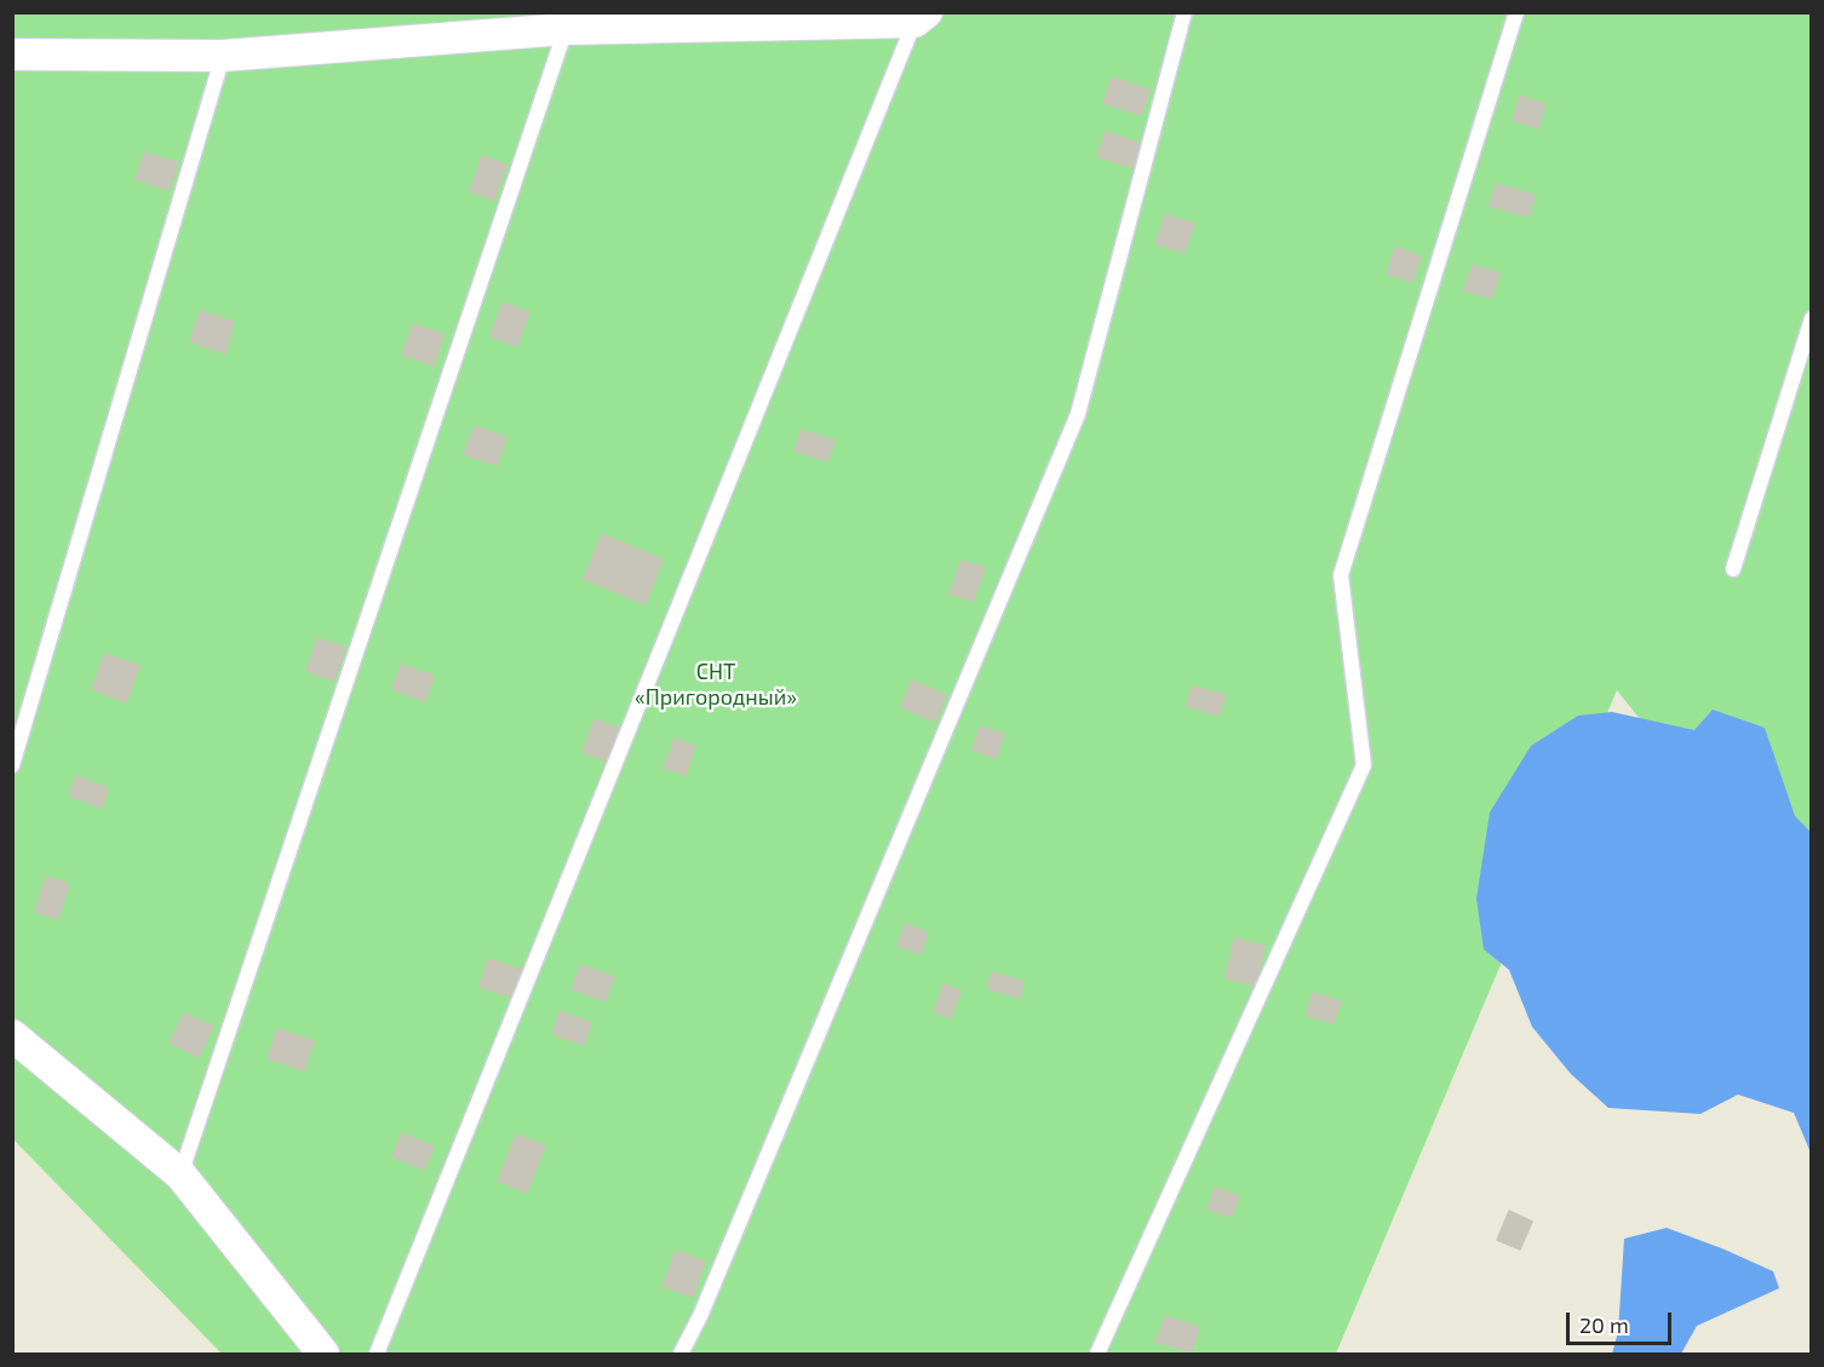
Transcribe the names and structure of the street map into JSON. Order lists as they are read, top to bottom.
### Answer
{
  "parks": ["СНТ «Пригородный»"],
  "scale_bar": "20 m"
}
